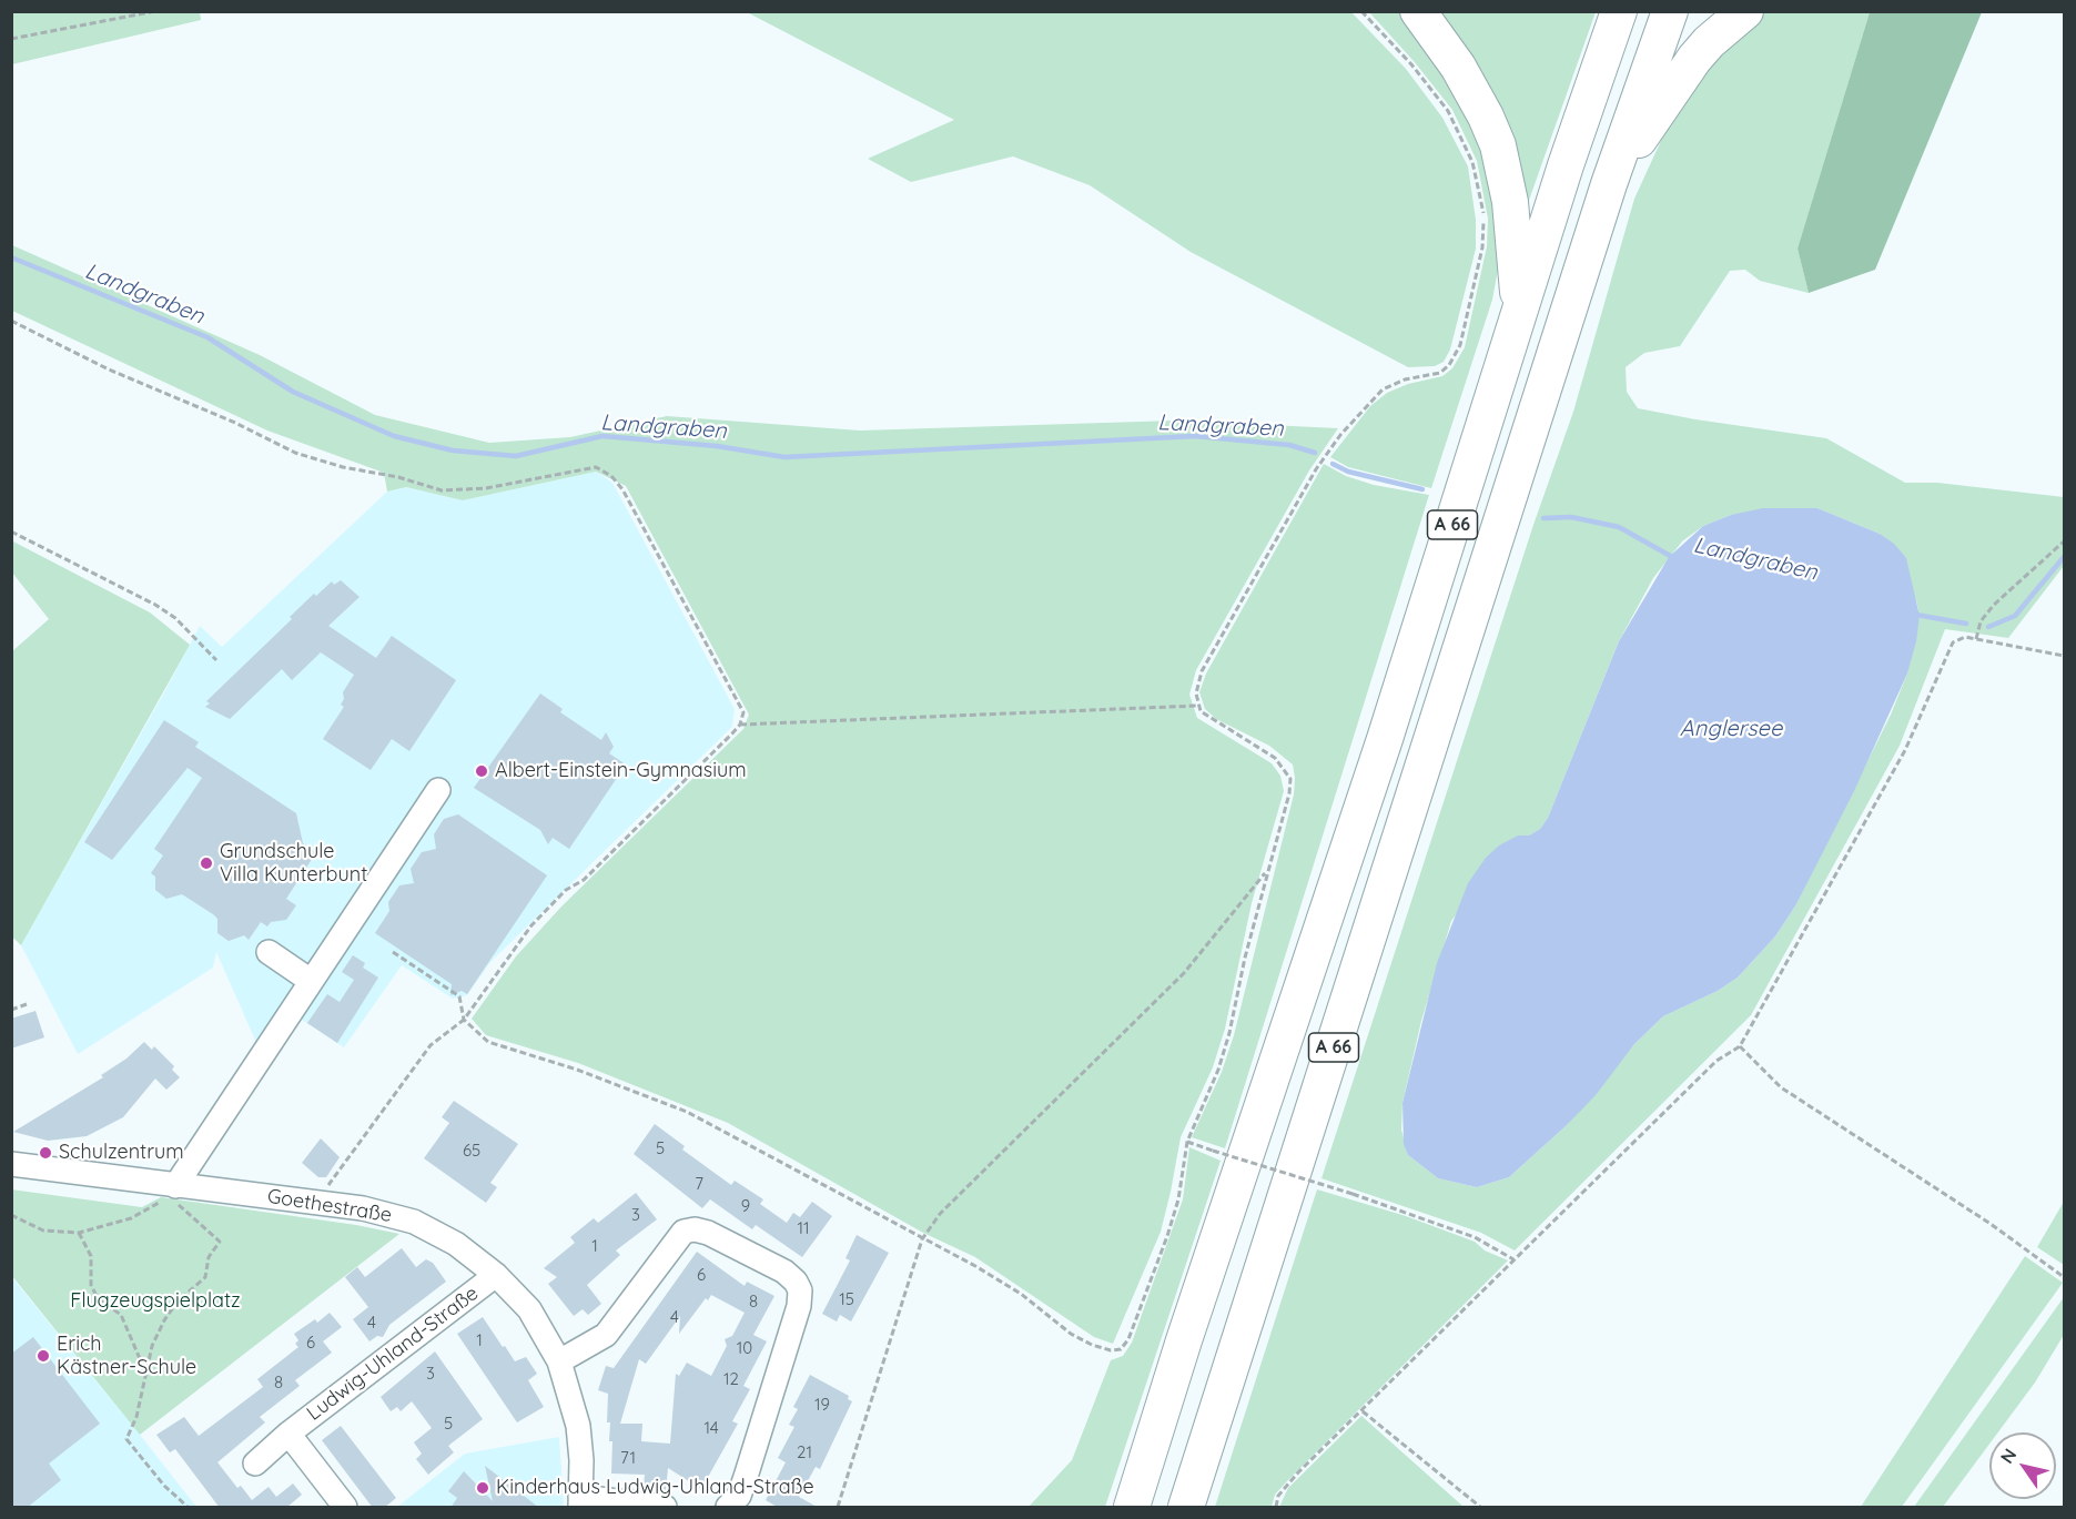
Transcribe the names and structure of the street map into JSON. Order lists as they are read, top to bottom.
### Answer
{
  "streets": {
    "highway": ["A 66"],
    "street": ["Goethestraße", "Ludwig-Uhland-Straße"]
  },
  "crossings": [
    ["Goethestraße", "Ludwig-Uhland-Straße"]
  ],
  "water": ["Landgraben", "Anglersee"],
  "parks": ["Flugzeugspielplatz"],
  "places": [
    "Albert-Einstein-Gymnasium",
    "Grundschule Villa Kunterbunt",
    "Schulzentrum",
    "Erich Kästner-Schule",
    "Kinderhaus Ludwig-Uhland-Straße"
  ],
  "house_numbers": [
    "5",
    "65",
    "7",
    "9",
    "3",
    "11",
    "1",
    "6",
    "15",
    "8",
    "4",
    "4",
    "1",
    "6",
    "10",
    "3",
    "12",
    "8",
    "19",
    "5",
    "14",
    "21",
    "71"
  ],
  "north": "top left"
}
